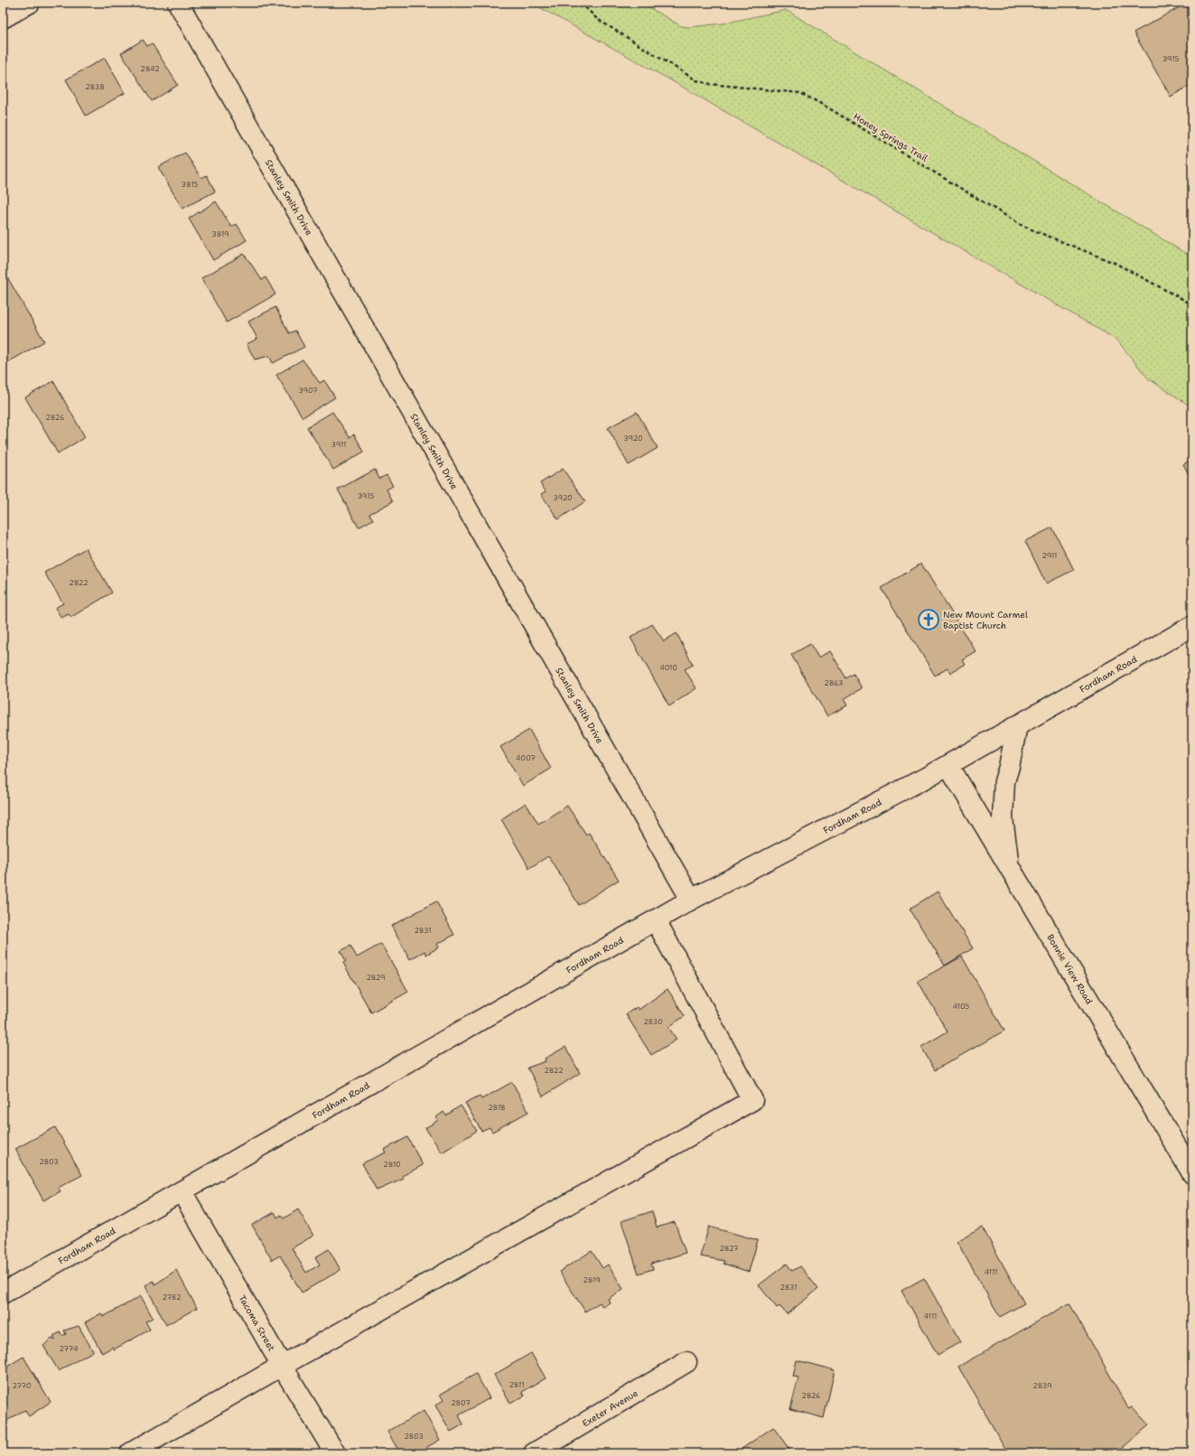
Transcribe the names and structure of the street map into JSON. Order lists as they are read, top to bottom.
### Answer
{
  "streets": {
    "street": [
      "Stanley Smith Drive",
      "Fordham Road",
      "Bonnie View Road",
      "Tacoma Street",
      "Exeter Avenue"
    ],
    "path": ["Honey Springs Trail"]
  },
  "crossings": [
    ["Stanley Smith Drive", "Fordham Road"],
    ["Fordham Road", "Bonnie View Road"],
    ["Fordham Road", "Tacoma Street"]
  ],
  "places": {
    "church": ["New Mount Carmel Baptist Church"]
  },
  "house_numbers": [
    "3915",
    "2842",
    "2838",
    "3815",
    "3819",
    "3907",
    "2826",
    "3920",
    "3911",
    "3915",
    "3920",
    "2911",
    "2822",
    "4010",
    "2863",
    "4007",
    "2831",
    "2829",
    "4105",
    "2830",
    "2822",
    "2818",
    "2803",
    "2810",
    "2827",
    "4111",
    "2819",
    "2831",
    "2782",
    "4111",
    "2774",
    "2811",
    "2770",
    "2839",
    "2826",
    "2807",
    "2803"
  ]
}
